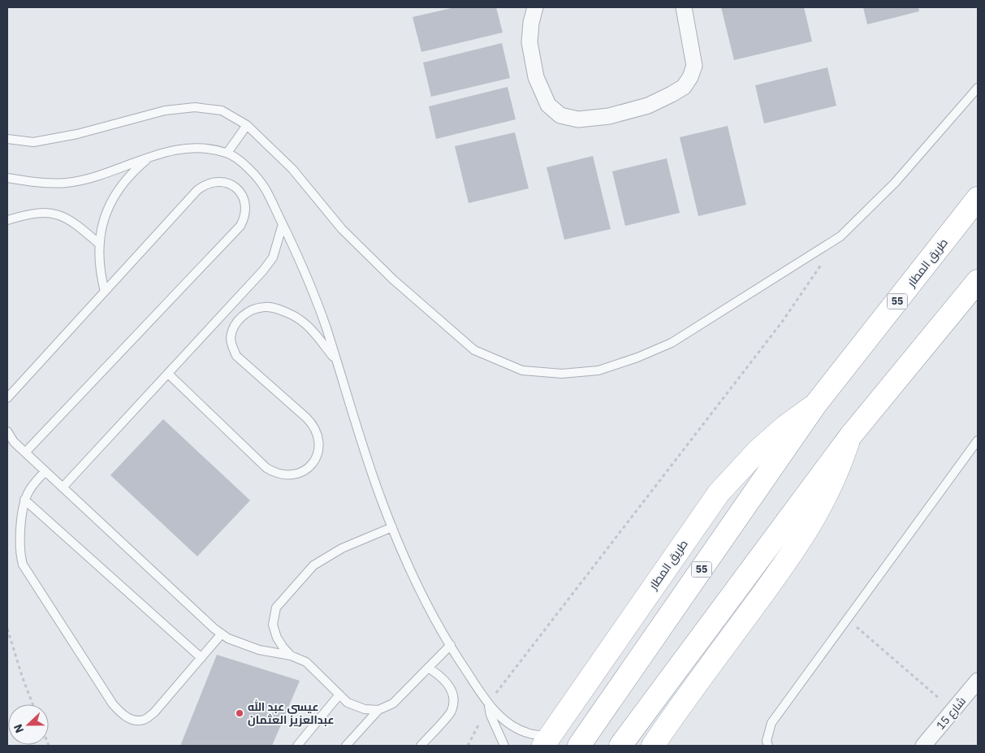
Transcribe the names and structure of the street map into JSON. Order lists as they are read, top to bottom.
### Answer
{
  "streets": {
    "main road": ["طريق المطار", "55"],
    "street": ["شارع 15"]
  },
  "places": ["عيسى عبد الله عبدالعزيز العثمان"],
  "north": "left"
}
